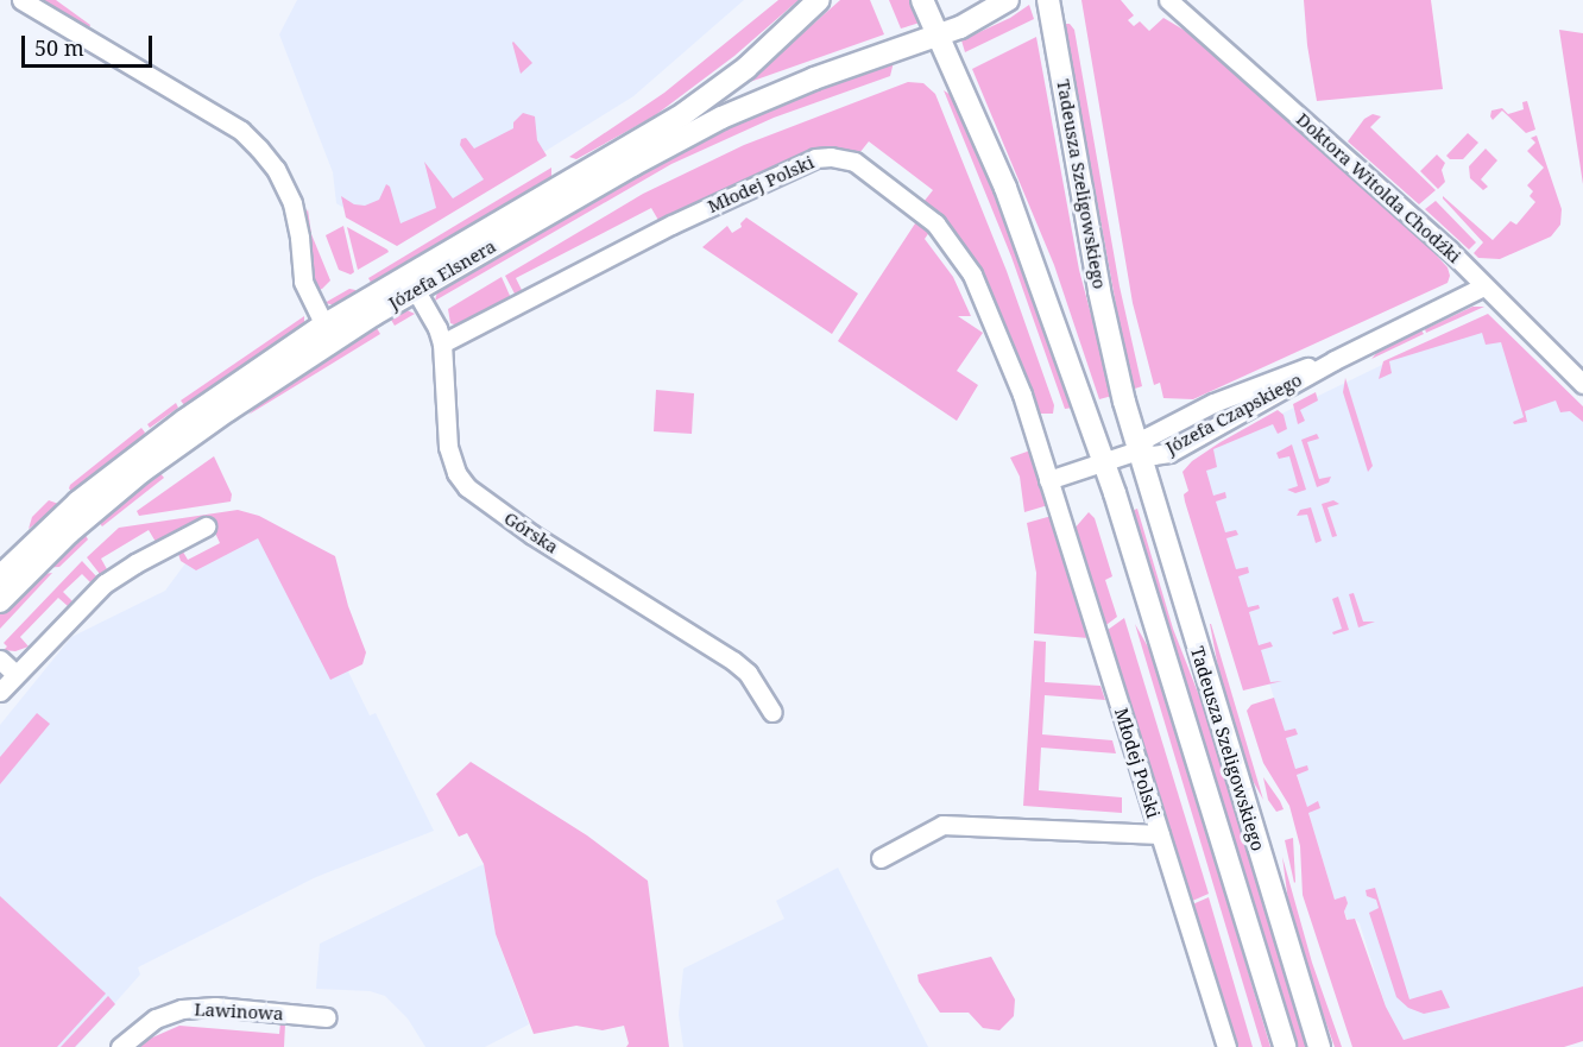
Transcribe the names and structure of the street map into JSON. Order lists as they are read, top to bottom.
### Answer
{
  "streets": {
    "street": [
      "Młodej Polski",
      "Tadeusza Szeligowskiego",
      "Doktora Witolda Chodźki",
      "Józefa Elsnera",
      "Józefa Czapskiego",
      "Górska",
      "Lawinowa"
    ]
  },
  "crossings": [
    ["Młodej Polski", "Górska"],
    ["Tadeusza Szeligowskiego", "Józefa Elsnera"],
    ["Tadeusza Szeligowskiego", "Józefa Czapskiego"],
    ["Doktora Witolda Chodźki", "Józefa Czapskiego"],
    ["Józefa Elsnera", "Górska"]
  ],
  "scale_bar": "50 m"
}
